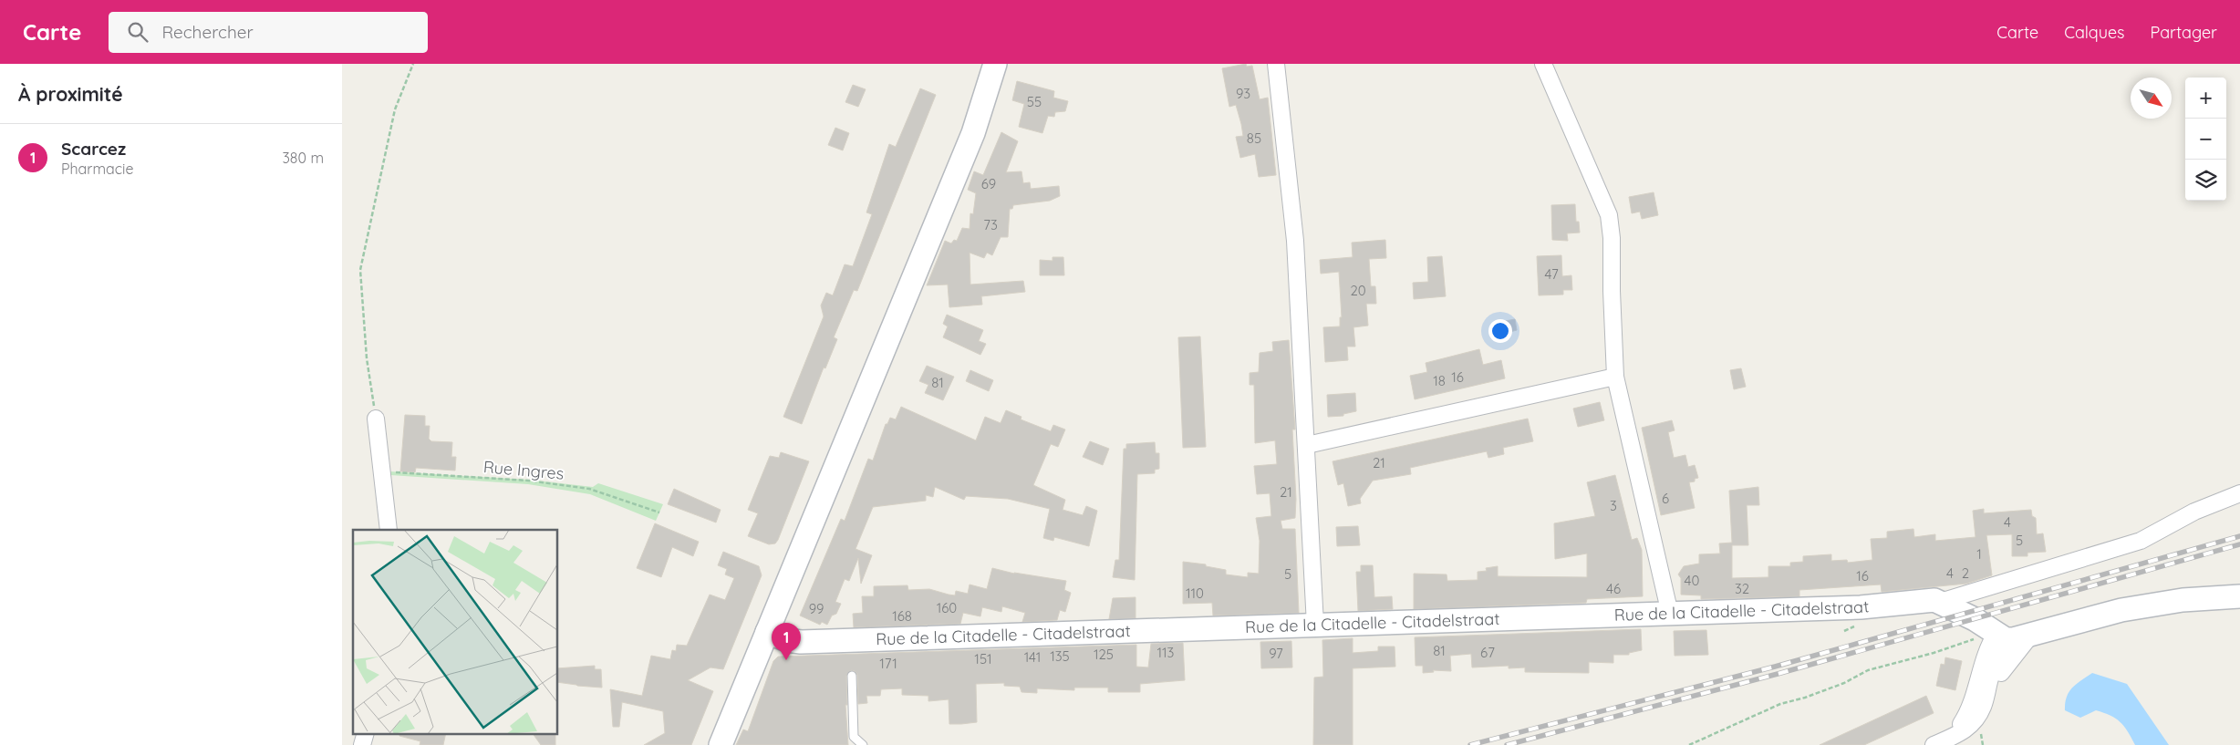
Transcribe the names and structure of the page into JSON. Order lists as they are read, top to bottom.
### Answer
{
  "streets": {
    "street": ["Rue de la Citadelle - Citadelstraat"],
    "path": ["Rue Ingres"]
  },
  "house_numbers": [
    "93",
    "55",
    "85",
    "69",
    "73",
    "47",
    "20",
    "16",
    "18",
    "81",
    "21",
    "21",
    "6",
    "3",
    "4",
    "5",
    "1",
    "4",
    "2",
    "5",
    "16",
    "40",
    "46",
    "32",
    "110",
    "160",
    "99",
    "168",
    "81",
    "113",
    "67",
    "97",
    "125",
    "135",
    "141",
    "151",
    "171"
  ],
  "north": "bottom right",
  "page": {
    "header": "Carte",
    "search": "Rechercher",
    "nav": ["Carte", "Calques", "Partager"],
    "heading": "À proximité",
    "map_buttons": ["+", "−"],
    "list": [
      {
        "mark": "1",
        "name": "Scarcez",
        "note": "Pharmacie",
        "value": "380 m"
      }
    ],
    "pins": "1"
  }
}
